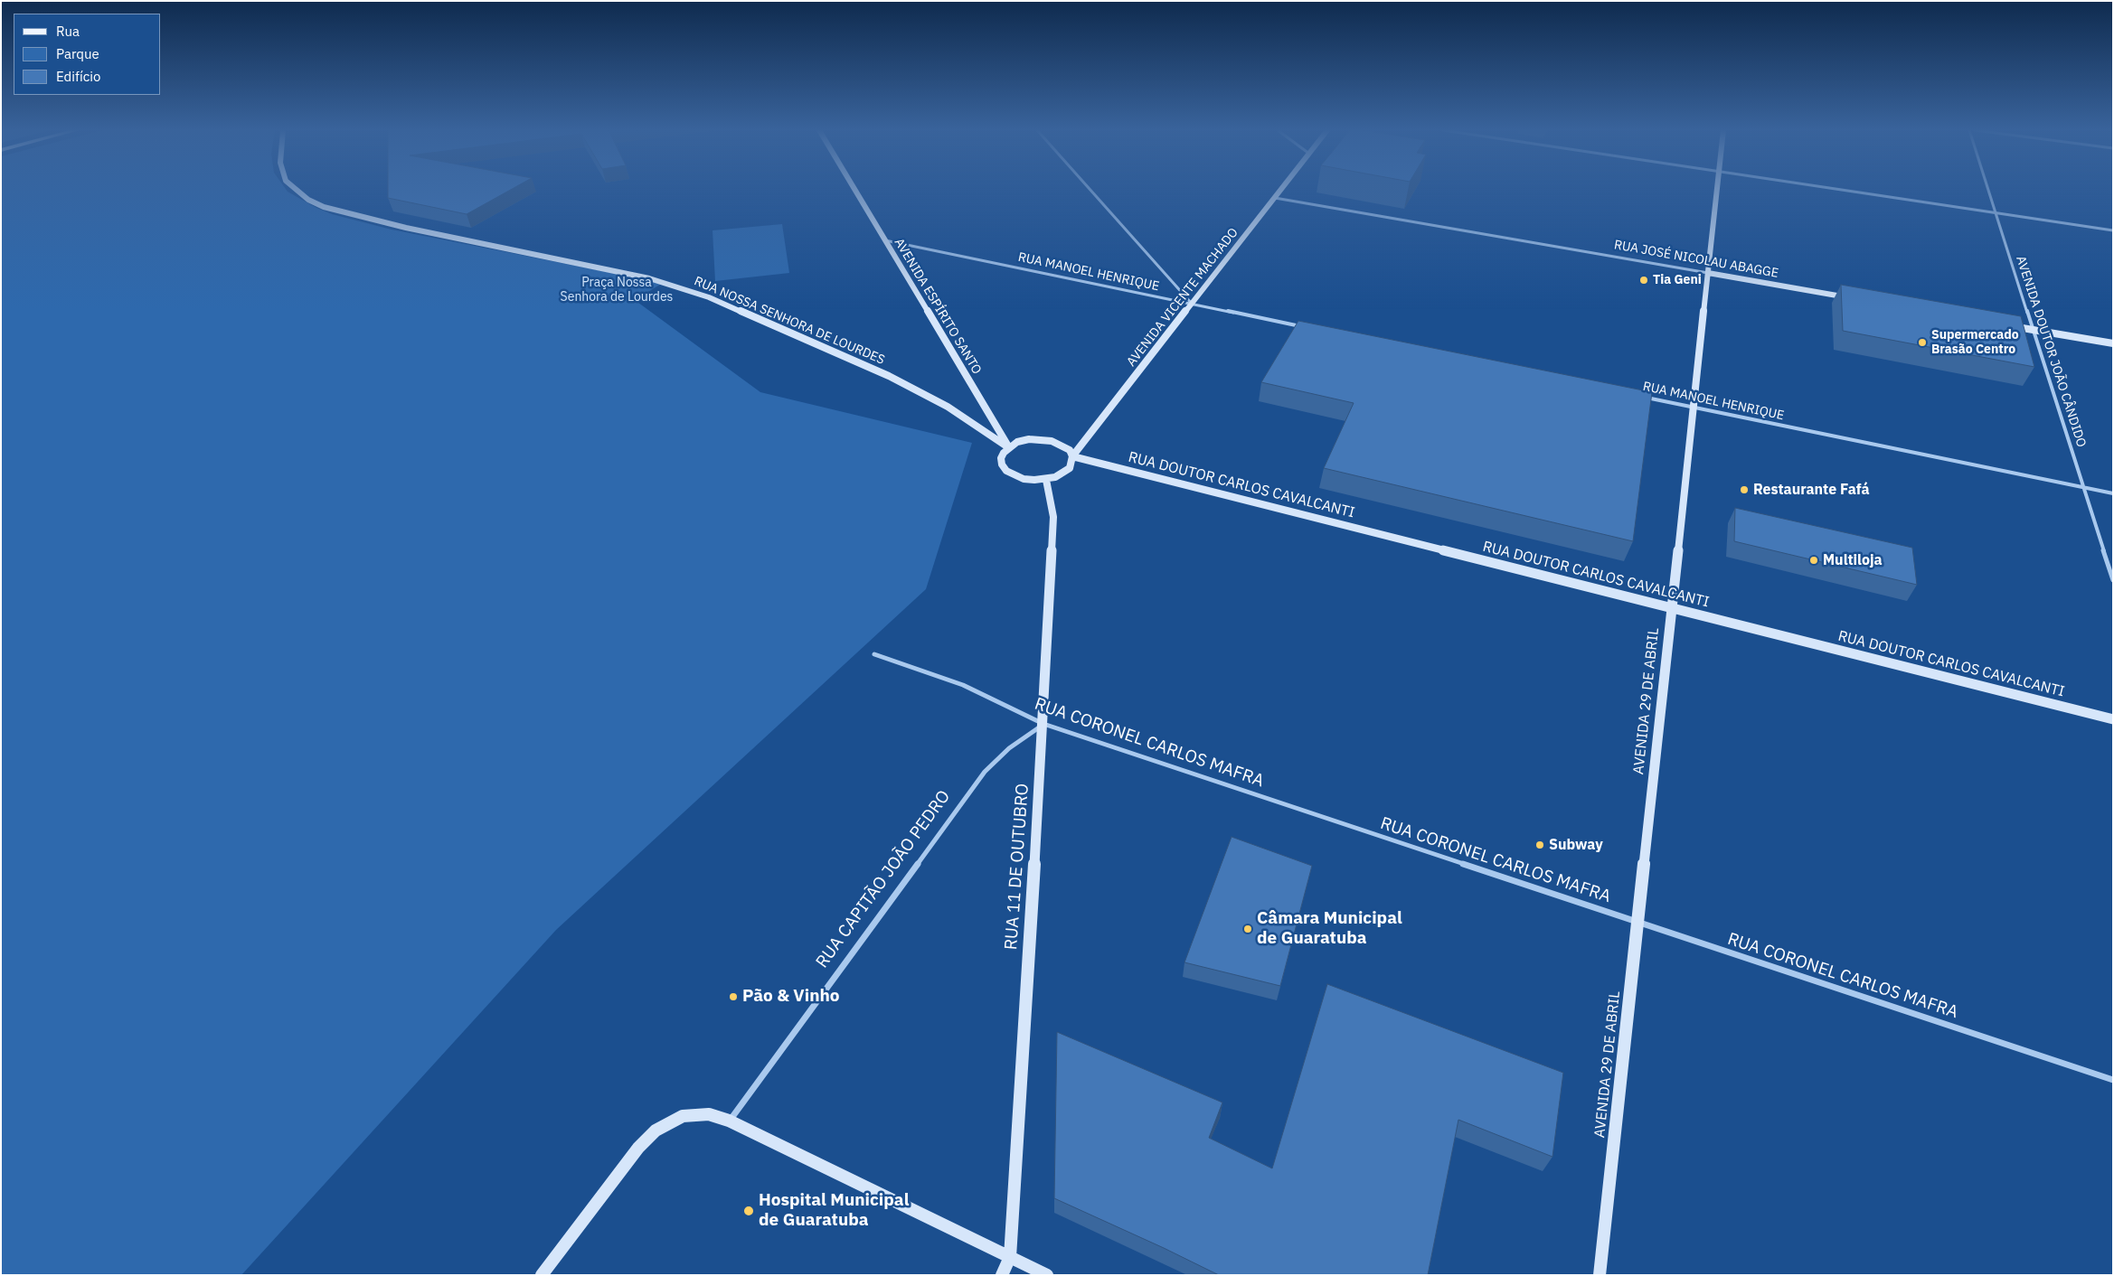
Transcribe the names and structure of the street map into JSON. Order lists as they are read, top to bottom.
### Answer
{
  "streets": {
    "main road": [
      "RUA JOSÉ NICOLAU ABAGGE",
      "AVENIDA VICENTE MACHADO",
      "AVENIDA ESPÍRITO SANTO",
      "RUA NOSSA SENHORA DE LOURDES",
      "RUA DOUTOR CARLOS CAVALCANTI",
      "AVENIDA 29 DE ABRIL",
      "RUA 11 DE OUTUBRO"
    ],
    "street": [
      "RUA MANOEL HENRIQUE",
      "AVENIDA DOUTOR JOÃO CÂNDIDO",
      "RUA CORONEL CARLOS MAFRA",
      "RUA CAPITÃO JOÃO PEDRO"
    ]
  },
  "crossings": [
    ["RUA JOSÉ NICOLAU ABAGGE", "AVENIDA VICENTE MACHADO"],
    ["RUA JOSÉ NICOLAU ABAGGE", "AVENIDA 29 DE ABRIL"],
    ["RUA MANOEL HENRIQUE", "AVENIDA VICENTE MACHADO"],
    ["RUA MANOEL HENRIQUE", "AVENIDA ESPÍRITO SANTO"],
    ["RUA MANOEL HENRIQUE", "AVENIDA DOUTOR JOÃO CÂNDIDO"],
    ["RUA MANOEL HENRIQUE", "AVENIDA 29 DE ABRIL"],
    ["AVENIDA VICENTE MACHADO", "AVENIDA ESPÍRITO SANTO"],
    ["AVENIDA VICENTE MACHADO", "RUA NOSSA SENHORA DE LOURDES"],
    ["AVENIDA VICENTE MACHADO", "RUA DOUTOR CARLOS CAVALCANTI"],
    ["AVENIDA VICENTE MACHADO", "RUA 11 DE OUTUBRO"],
    ["AVENIDA ESPÍRITO SANTO", "RUA NOSSA SENHORA DE LOURDES"],
    ["AVENIDA ESPÍRITO SANTO", "RUA DOUTOR CARLOS CAVALCANTI"],
    ["AVENIDA ESPÍRITO SANTO", "RUA 11 DE OUTUBRO"],
    ["RUA NOSSA SENHORA DE LOURDES", "RUA DOUTOR CARLOS CAVALCANTI"],
    ["RUA NOSSA SENHORA DE LOURDES", "RUA 11 DE OUTUBRO"],
    ["RUA DOUTOR CARLOS CAVALCANTI", "AVENIDA 29 DE ABRIL"],
    ["RUA DOUTOR CARLOS CAVALCANTI", "RUA 11 DE OUTUBRO"],
    ["AVENIDA 29 DE ABRIL", "RUA CORONEL CARLOS MAFRA"],
    ["RUA CORONEL CARLOS MAFRA", "RUA 11 DE OUTUBRO"],
    ["RUA CORONEL CARLOS MAFRA", "RUA CAPITÃO JOÃO PEDRO"],
    ["RUA 11 DE OUTUBRO", "RUA CAPITÃO JOÃO PEDRO"]
  ],
  "parks": ["Praça Nossa Senhora de Lourdes"],
  "places": [
    "Tia Geni",
    "Supermercado Brasão Centro",
    "Restaurante Fafá",
    "Multiloja",
    "Subway",
    "Câmara Municipal de Guaratuba",
    "Pão & Vinho",
    "Hospital Municipal de Guaratuba"
  ],
  "legend": ["Rua", "Parque", "Edifício"]
}
